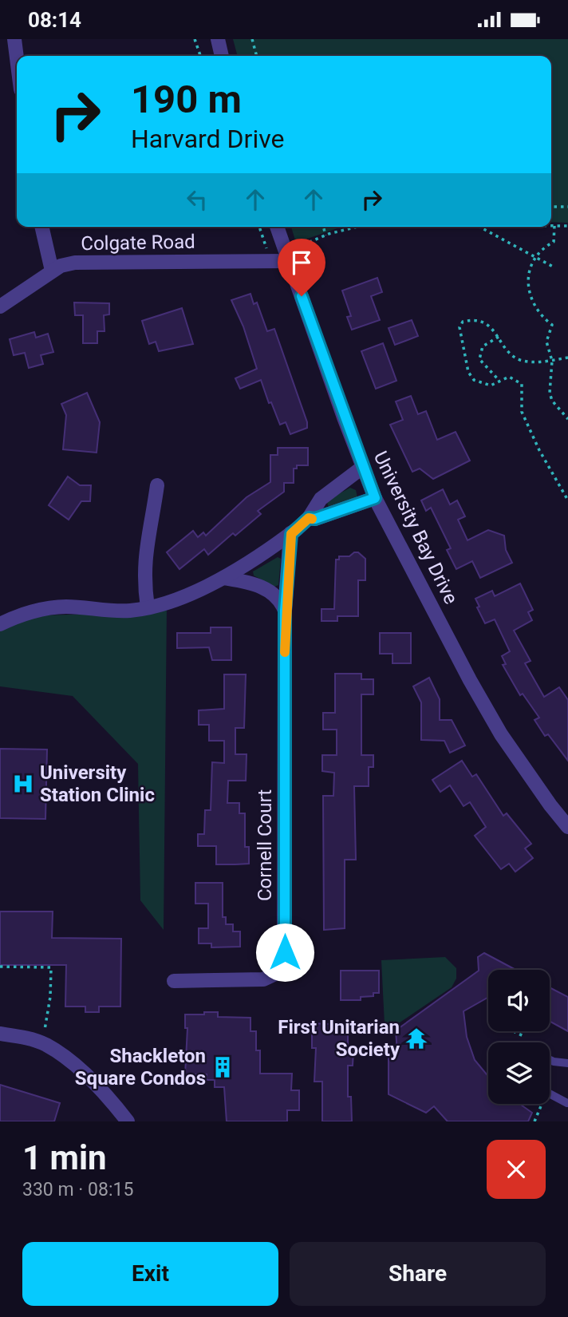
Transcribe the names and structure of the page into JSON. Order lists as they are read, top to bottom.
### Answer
{
  "streets": {
    "street": ["Colgate Road", "University Bay Drive", "Cornell Court"]
  },
  "crossings": [
    ["Colgate Road", "University Bay Drive"]
  ],
  "places": {
    "hospital": ["University Station Clinic"],
    "temple": ["First Unitarian Society"],
    "building": ["Shackleton Square Condos"]
  },
  "page": {
    "status": "08:14",
    "turn": ["190 m", "Harvard Drive"],
    "heading": ["1 min", "330 m · 08:15"],
    "buttons": ["Exit", "Share"]
  }
}
